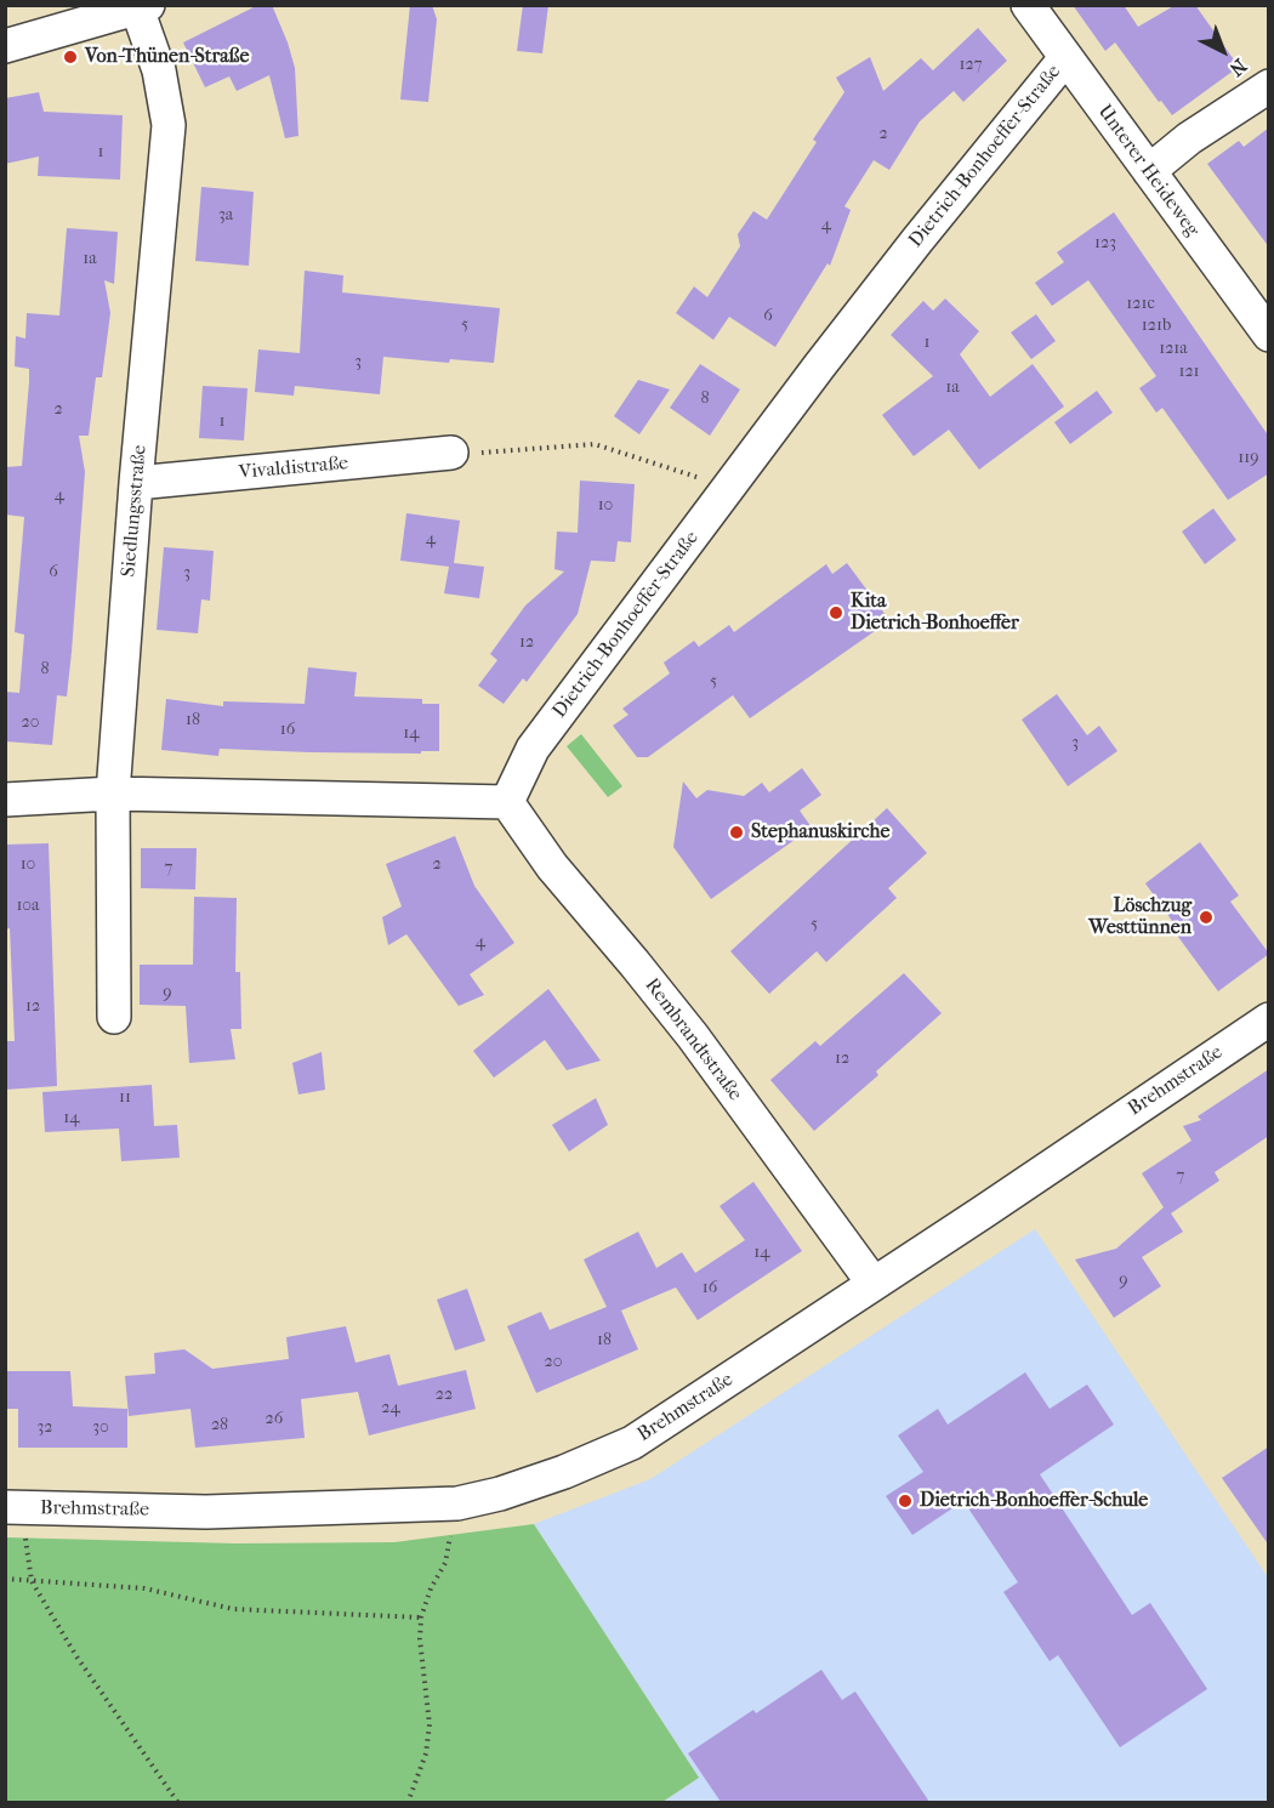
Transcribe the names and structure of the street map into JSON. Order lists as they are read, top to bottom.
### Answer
{
  "streets": {
    "street": [
      "Dietrich-Bonhoeffer-Straße",
      "Unterer Heideweg",
      "Vivaldistraße",
      "Siedlungsstraße",
      "Rembrandtstraße",
      "Brehmstraße"
    ]
  },
  "crossings": [
    ["Dietrich-Bonhoeffer-Straße", "Unterer Heideweg"],
    ["Dietrich-Bonhoeffer-Straße", "Rembrandtstraße"],
    ["Vivaldistraße", "Siedlungsstraße"],
    ["Rembrandtstraße", "Brehmstraße"]
  ],
  "places": [
    "Von-Thünen-Straße",
    "Kita Dietrich-Bonhoeffer",
    "Stephanuskirche",
    "Löschzug Westtünnen",
    "Dietrich-Bonhoeffer-Schule"
  ],
  "house_numbers": [
    "127",
    "2",
    "1",
    "3a",
    "4",
    "123",
    "1a",
    "121c",
    "6",
    "5",
    "121b",
    "1",
    "121a",
    "3",
    "121",
    "1a",
    "8",
    "2",
    "1",
    "119",
    "4",
    "10",
    "4",
    "6",
    "3",
    "12",
    "8",
    "5",
    "18",
    "20",
    "16",
    "14",
    "3",
    "10",
    "2",
    "7",
    "10a",
    "5",
    "4",
    "9",
    "12",
    "12",
    "11",
    "14",
    "7",
    "14",
    "9",
    "16",
    "18",
    "20",
    "22",
    "24",
    "26",
    "28",
    "32",
    "30"
  ],
  "north": "bottom right"
}
